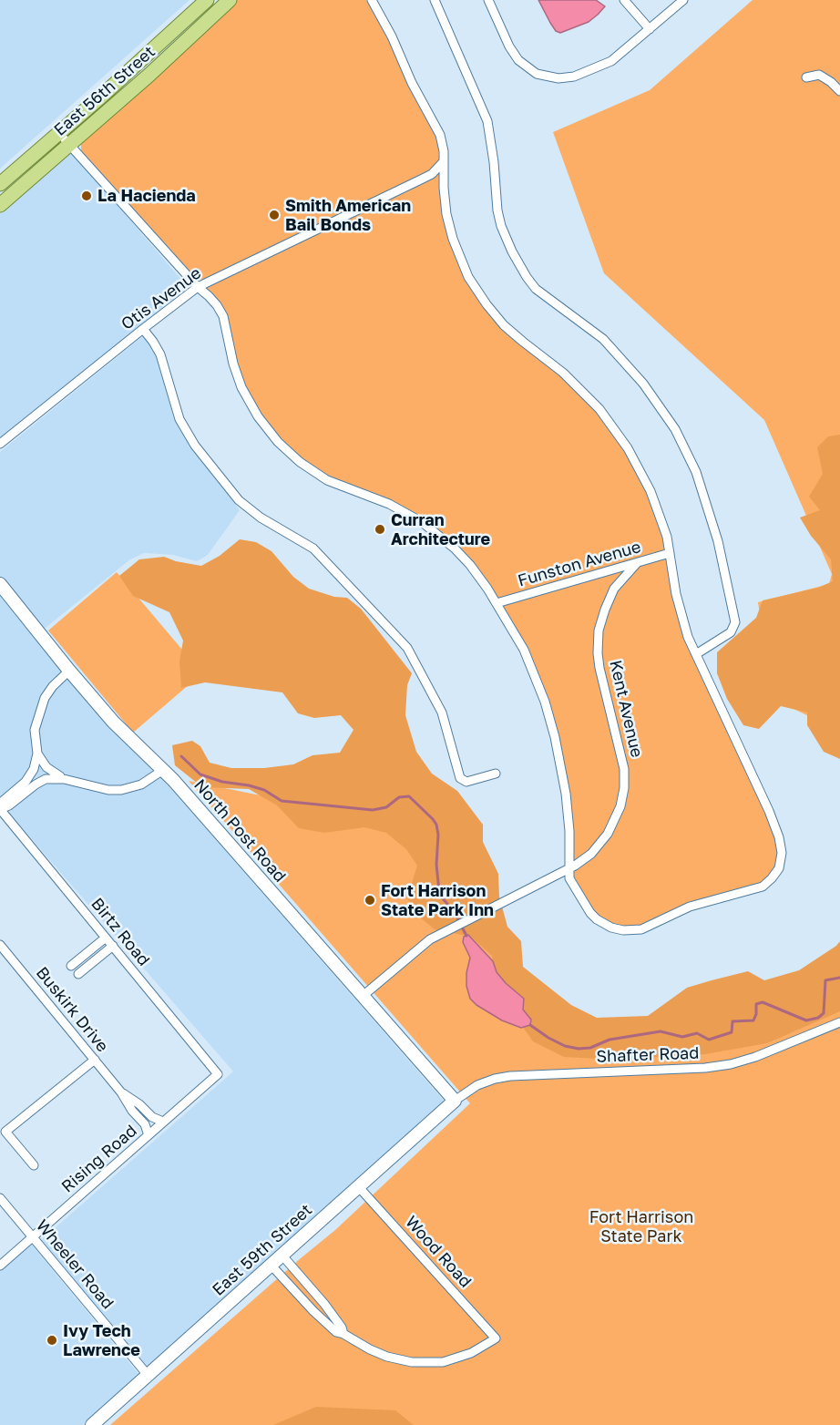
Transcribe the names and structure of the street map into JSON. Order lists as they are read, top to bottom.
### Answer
{
  "streets": {
    "main road": ["East 56th Street"],
    "street": [
      "Otis Avenue",
      "Funston Avenue",
      "Kent Avenue",
      "North Post Road",
      "Birtz Road",
      "Buskirk Drive",
      "Shafter Road",
      "Rising Road",
      "East 59th Street",
      "Wood Road",
      "Wheeler Road"
    ]
  },
  "crossings": [
    ["Funston Avenue", "Kent Avenue"],
    ["Kent Avenue", "North Post Road"],
    ["North Post Road", "Shafter Road"],
    ["North Post Road", "East 59th Street"],
    ["Birtz Road", "Rising Road"],
    ["Buskirk Drive", "Rising Road"],
    ["Shafter Road", "East 59th Street"],
    ["Rising Road", "Wheeler Road"],
    ["East 59th Street", "Wood Road"],
    ["East 59th Street", "Wheeler Road"]
  ],
  "parks": ["Fort Harrison State Park"],
  "places": [
    "La Hacienda",
    "Smith American Bail Bonds",
    "Curran Architecture",
    "Fort Harrison State Park Inn",
    "Ivy Tech Lawrence"
  ]
}
